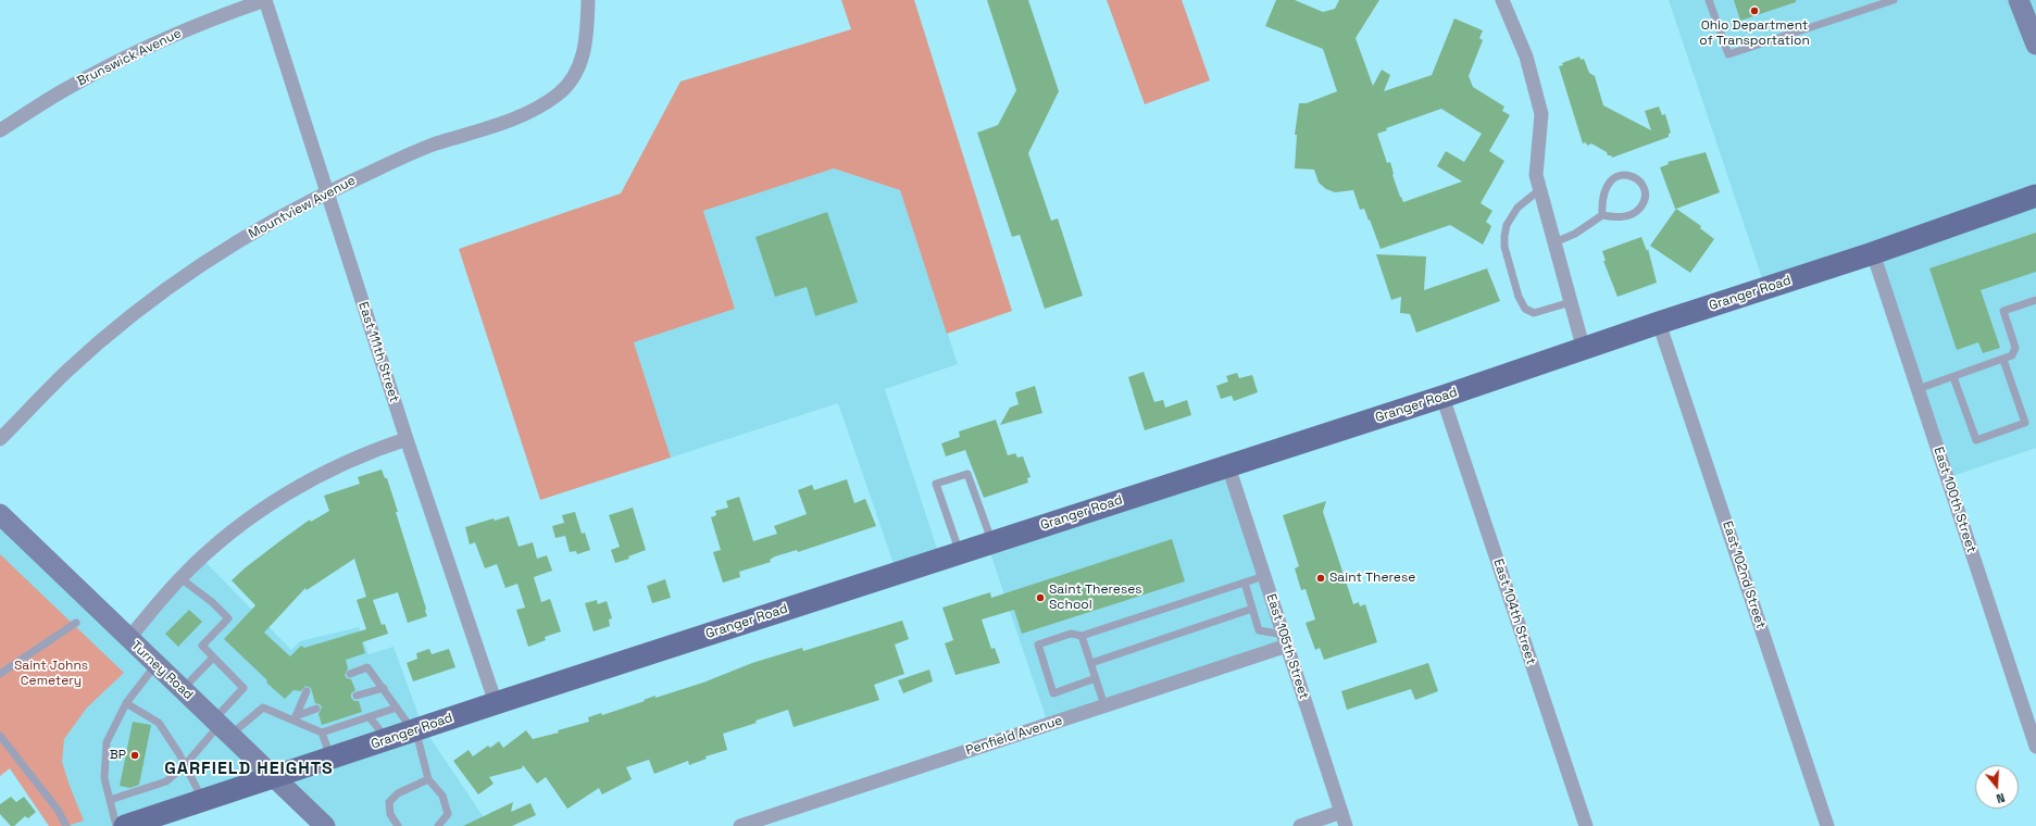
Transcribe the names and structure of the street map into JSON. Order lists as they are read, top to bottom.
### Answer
{
  "streets": {
    "main road": ["Granger Road", "Turney Road"],
    "street": [
      "Brunswick Avenue",
      "Mountview Avenue",
      "East 111th Street",
      "East 100th Street",
      "East 102nd Street",
      "East 104th Street",
      "East 105th Street",
      "Penfield Avenue"
    ]
  },
  "crossings": [
    ["Brunswick Avenue", "East 111th Street"],
    ["Mountview Avenue", "East 111th Street"],
    ["Granger Road", "East 111th Street"],
    ["Granger Road", "East 100th Street"],
    ["Granger Road", "East 102nd Street"],
    ["Granger Road", "East 104th Street"],
    ["Granger Road", "East 105th Street"],
    ["Granger Road", "Turney Road"],
    ["East 105th Street", "Penfield Avenue"]
  ],
  "districts": ["GARFIELD HEIGHTS"],
  "parks": ["Saint Johns Cemetery"],
  "places": [
    "Ohio Department of Transportation",
    "Saint Therese",
    "Saint Thereses School",
    "BP"
  ],
  "north": "bottom"
}
